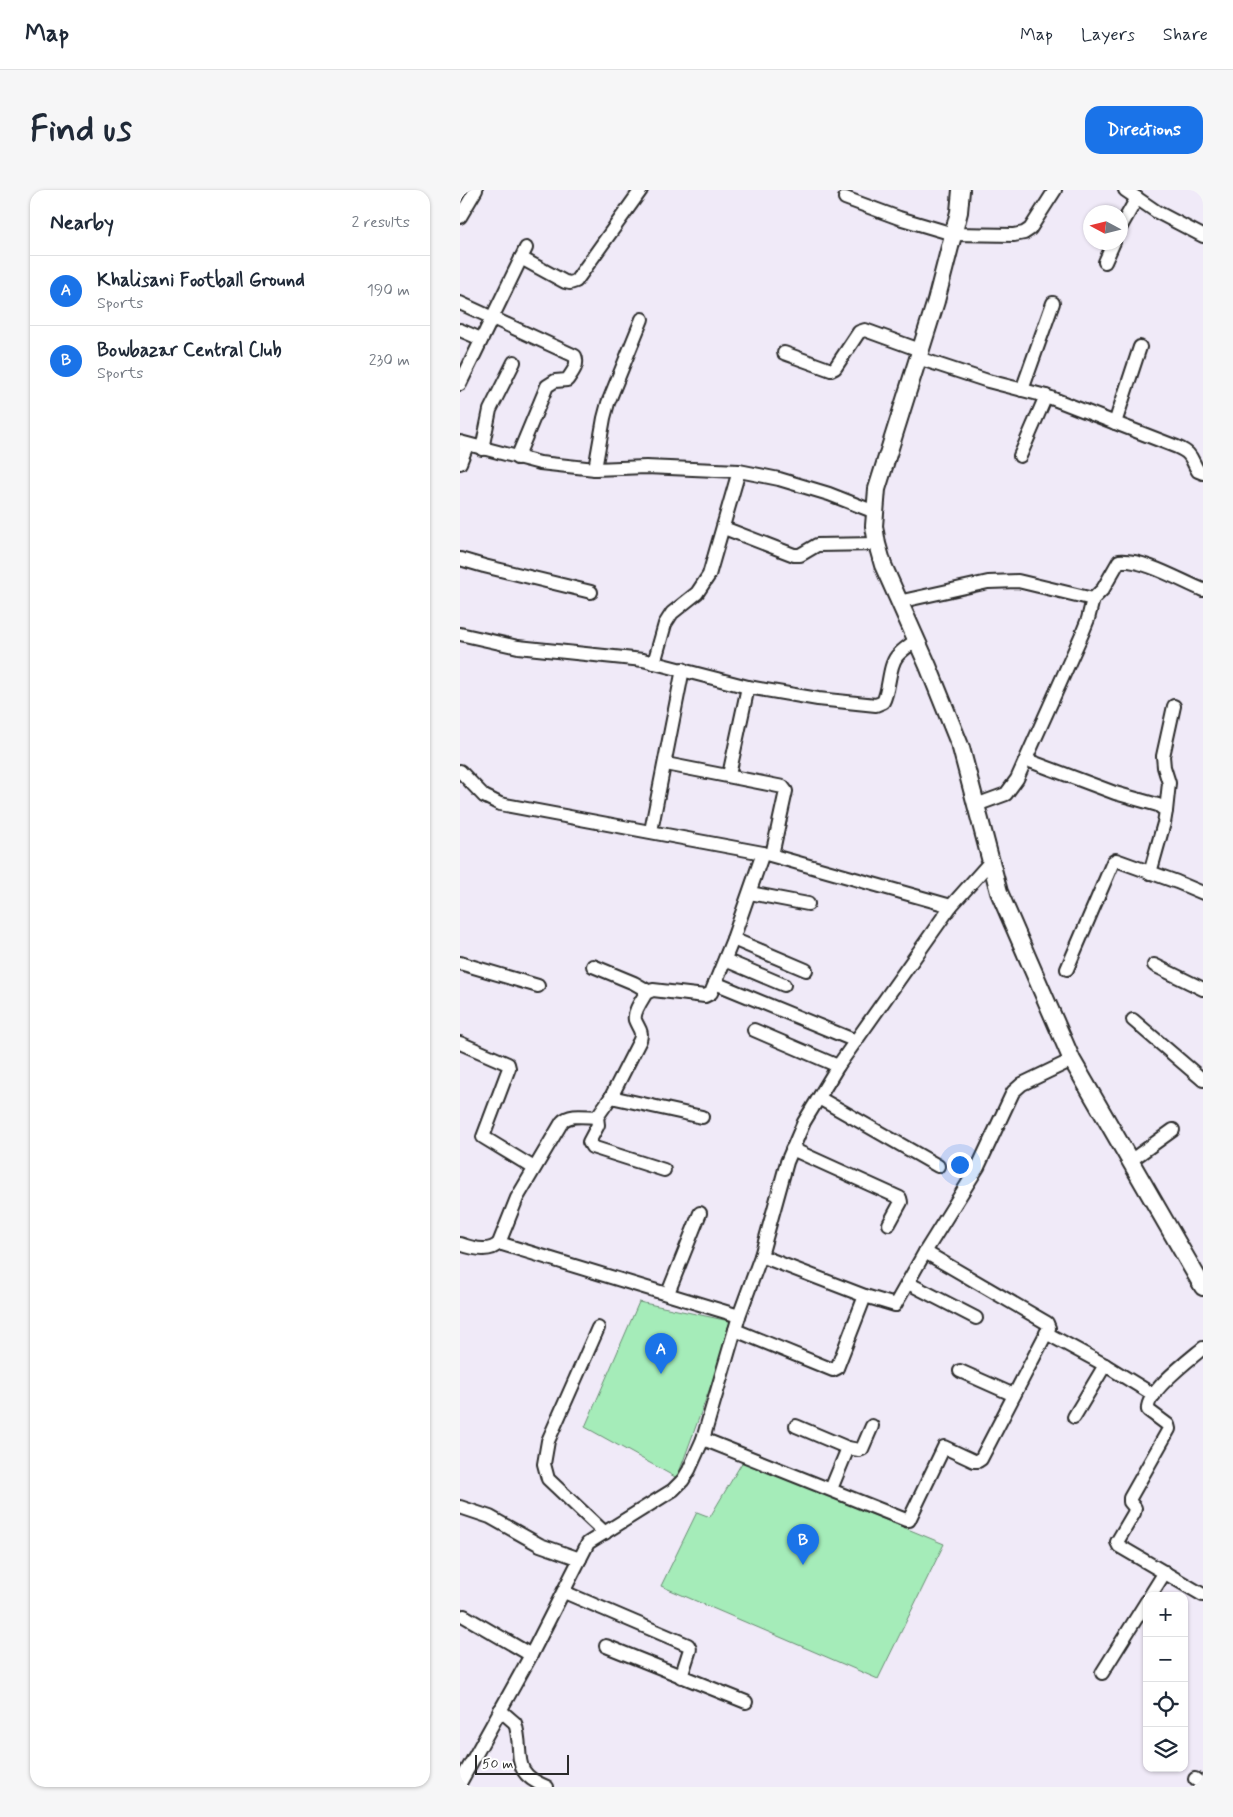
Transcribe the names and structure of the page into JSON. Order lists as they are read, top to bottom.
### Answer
{
  "scale_bar": "50 m",
  "north": "left",
  "page": {
    "header": "Map",
    "nav": ["Map", "Layers", "Share"],
    "buttons": "Directions",
    "title": "Find us",
    "heading": ["Nearby", "2 results"],
    "list": [
      {
        "mark": "A",
        "name": "Khalisani Football Ground",
        "note": "Sports",
        "value": "190 m"
      },
      {
        "mark": "B",
        "name": "Bowbazar Central Club",
        "note": "Sports",
        "value": "230 m"
      }
    ],
    "pins": ["A", "B"],
    "map_buttons": ["+", "−"],
    "scale": "50 m"
  }
}
